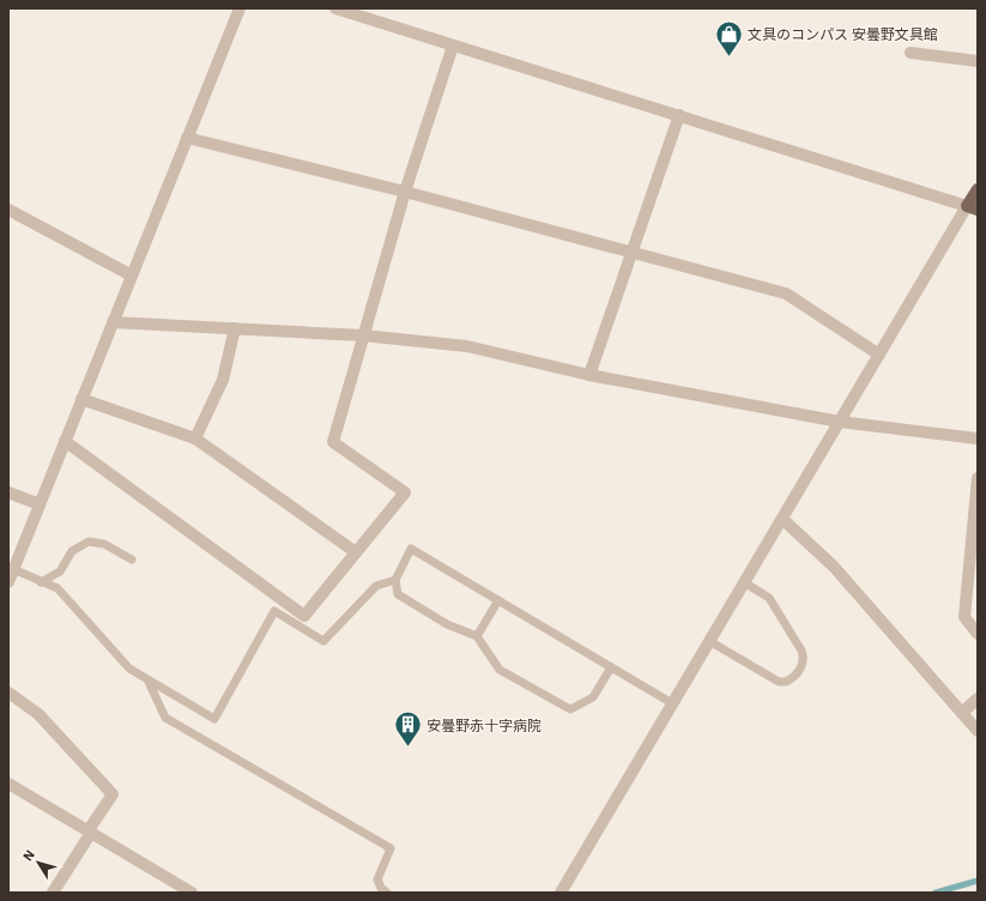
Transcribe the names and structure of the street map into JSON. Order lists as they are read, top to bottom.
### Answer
{
  "places": {
    "shop": ["文具のコンパス 安曇野文具館"],
    "building": ["安曇野赤十字病院"]
  },
  "north": "top left"
}
